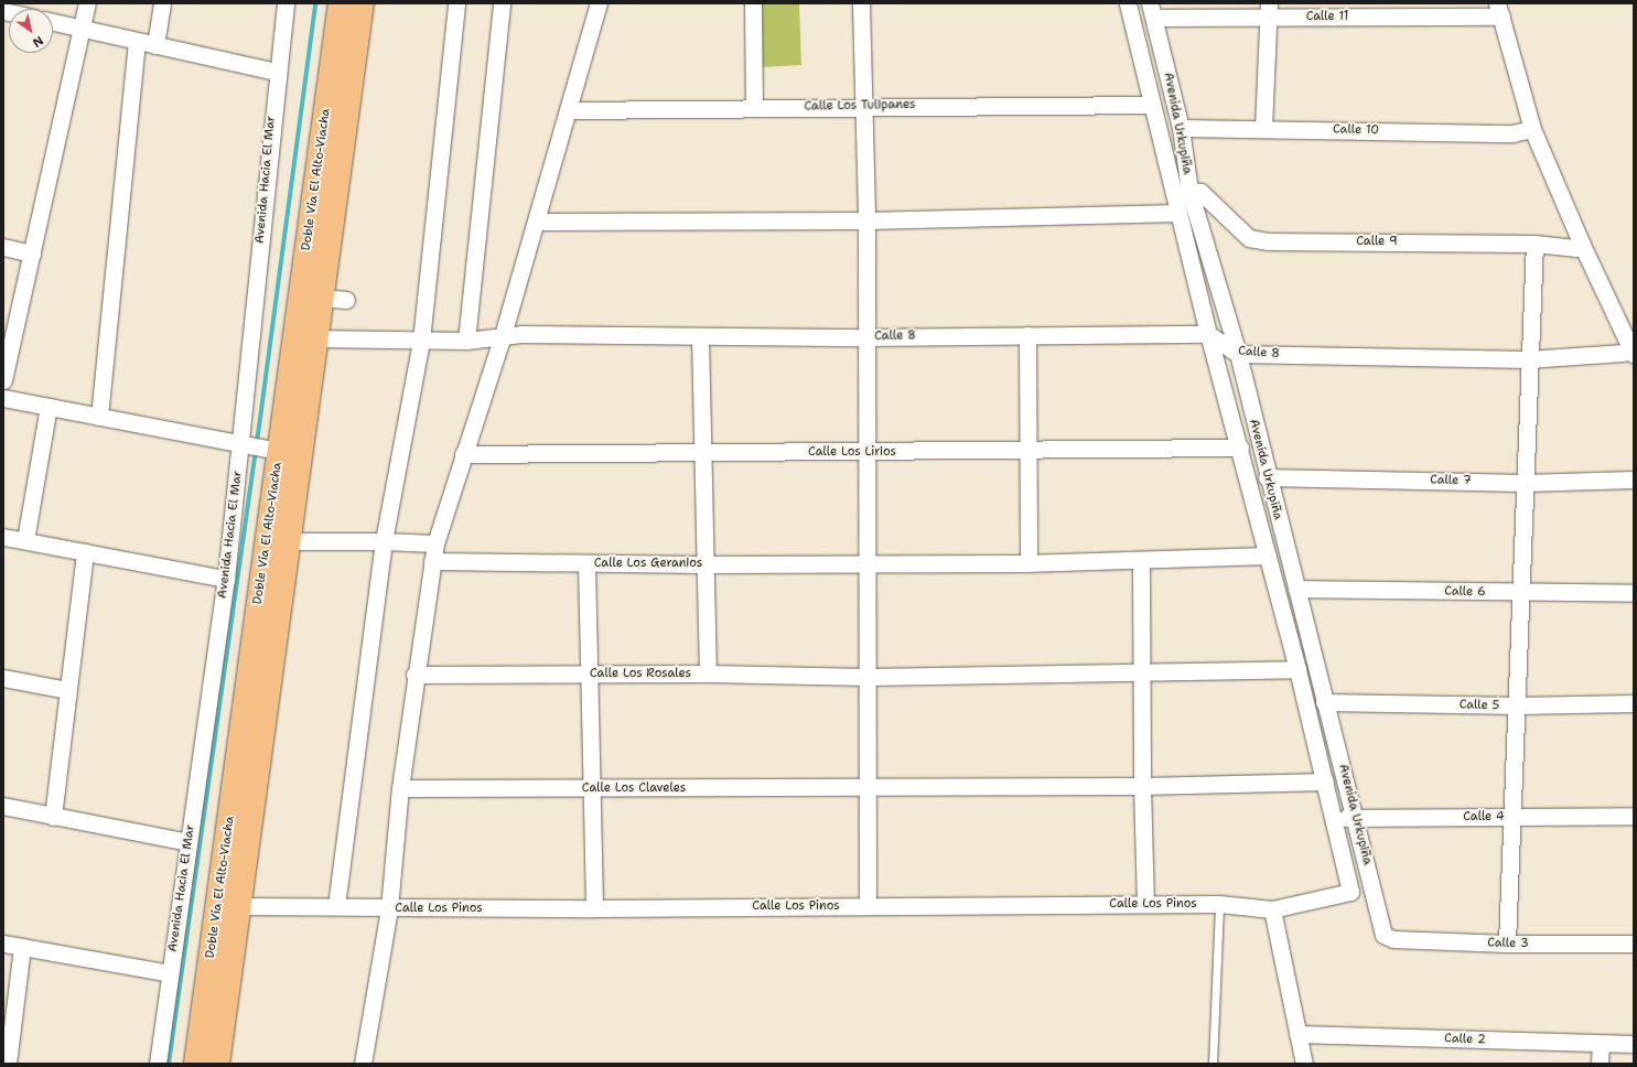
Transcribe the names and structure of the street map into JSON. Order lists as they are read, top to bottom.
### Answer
{
  "streets": {
    "highway": ["Doble Vía El Alto-Viacha"],
    "street": [
      "Calle 11",
      "Calle Los Tulipanes",
      "Avenida Urkupiña",
      "Calle 10",
      "Avenida Hacia El Mar",
      "Calle 9",
      "Calle 8",
      "Calle Los Lirios",
      "Calle 7",
      "Calle Los Geranios",
      "Calle 6",
      "Calle Los Rosales",
      "Calle 5",
      "Calle Los Claveles",
      "Calle 4",
      "Calle Los Pinos",
      "Calle 3",
      "Calle 2"
    ]
  },
  "crossings": [
    ["Calle 11", "Avenida Urkupiña"],
    ["Avenida Urkupiña", "Calle 10"],
    ["Avenida Urkupiña", "Calle 9"],
    ["Avenida Urkupiña", "Calle 8"],
    ["Avenida Urkupiña", "Calle 7"],
    ["Avenida Urkupiña", "Calle 6"],
    ["Avenida Urkupiña", "Calle 5"],
    ["Avenida Urkupiña", "Calle 4"],
    ["Avenida Urkupiña", "Calle 3"],
    ["Doble Vía El Alto-Viacha", "Calle 8"],
    ["Doble Vía El Alto-Viacha", "Calle Los Pinos"],
    ["Calle 4", "Calle Los Pinos"]
  ],
  "north": "bottom right"
}
